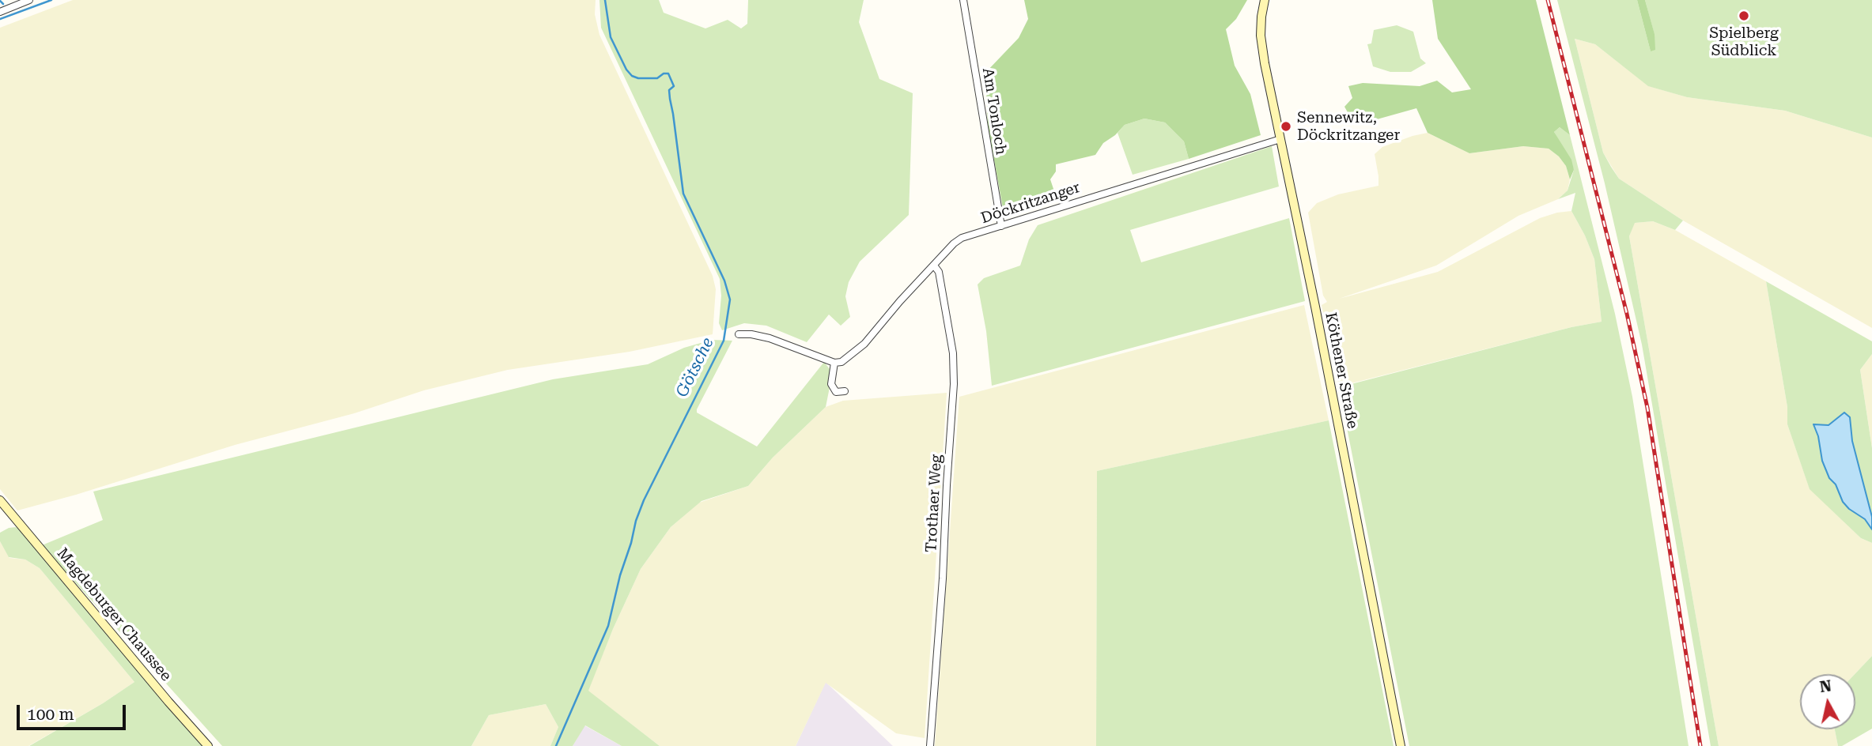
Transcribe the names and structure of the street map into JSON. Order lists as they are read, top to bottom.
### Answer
{
  "streets": {
    "main road": ["Köthener Straße", "Magdeburger Chaussee"],
    "street": ["Am Tonloch", "Döckritzanger", "Trothaer Weg"]
  },
  "crossings": [
    ["Am Tonloch", "Döckritzanger"],
    ["Döckritzanger", "Köthener Straße"],
    ["Döckritzanger", "Trothaer Weg"]
  ],
  "water": ["Götsche"],
  "places": ["Spielberg Südblick", "Sennewitz, Döckritzanger"],
  "scale_bar": "100 m",
  "north": "top"
}
